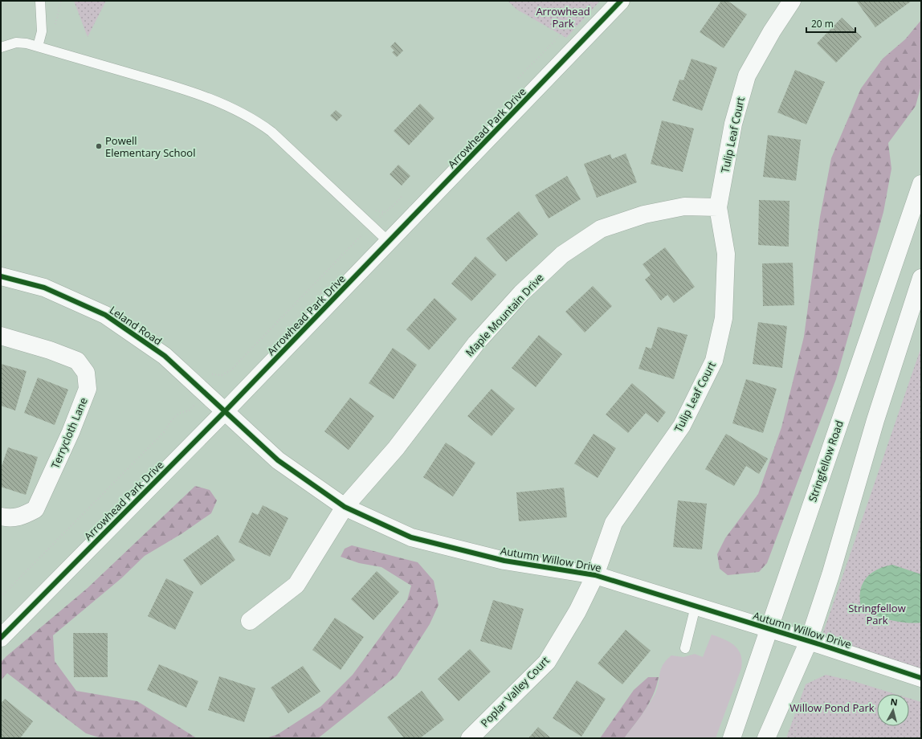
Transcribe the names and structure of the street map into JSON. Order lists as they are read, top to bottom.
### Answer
{
  "streets": {
    "street": [
      "Arrowhead Park Drive",
      "Tulip Leaf Court",
      "Maple Mountain Drive",
      "Leland Road",
      "Terrycloth Lane",
      "Stringfellow Road",
      "Autumn Willow Drive",
      "Poplar Valley Court"
    ]
  },
  "crossings": [
    ["Arrowhead Park Drive", "Leland Road"],
    ["Arrowhead Park Drive", "Autumn Willow Drive"],
    ["Tulip Leaf Court", "Maple Mountain Drive"],
    ["Tulip Leaf Court", "Autumn Willow Drive"],
    ["Tulip Leaf Court", "Poplar Valley Court"],
    ["Maple Mountain Drive", "Autumn Willow Drive"],
    ["Leland Road", "Autumn Willow Drive"],
    ["Stringfellow Road", "Autumn Willow Drive"],
    ["Autumn Willow Drive", "Poplar Valley Court"]
  ],
  "parks": ["Arrowhead Park", "Stringfellow Park", "Willow Pond Park"],
  "places": ["Powell Elementary School"],
  "scale_bar": "20 m",
  "north": "top"
}
